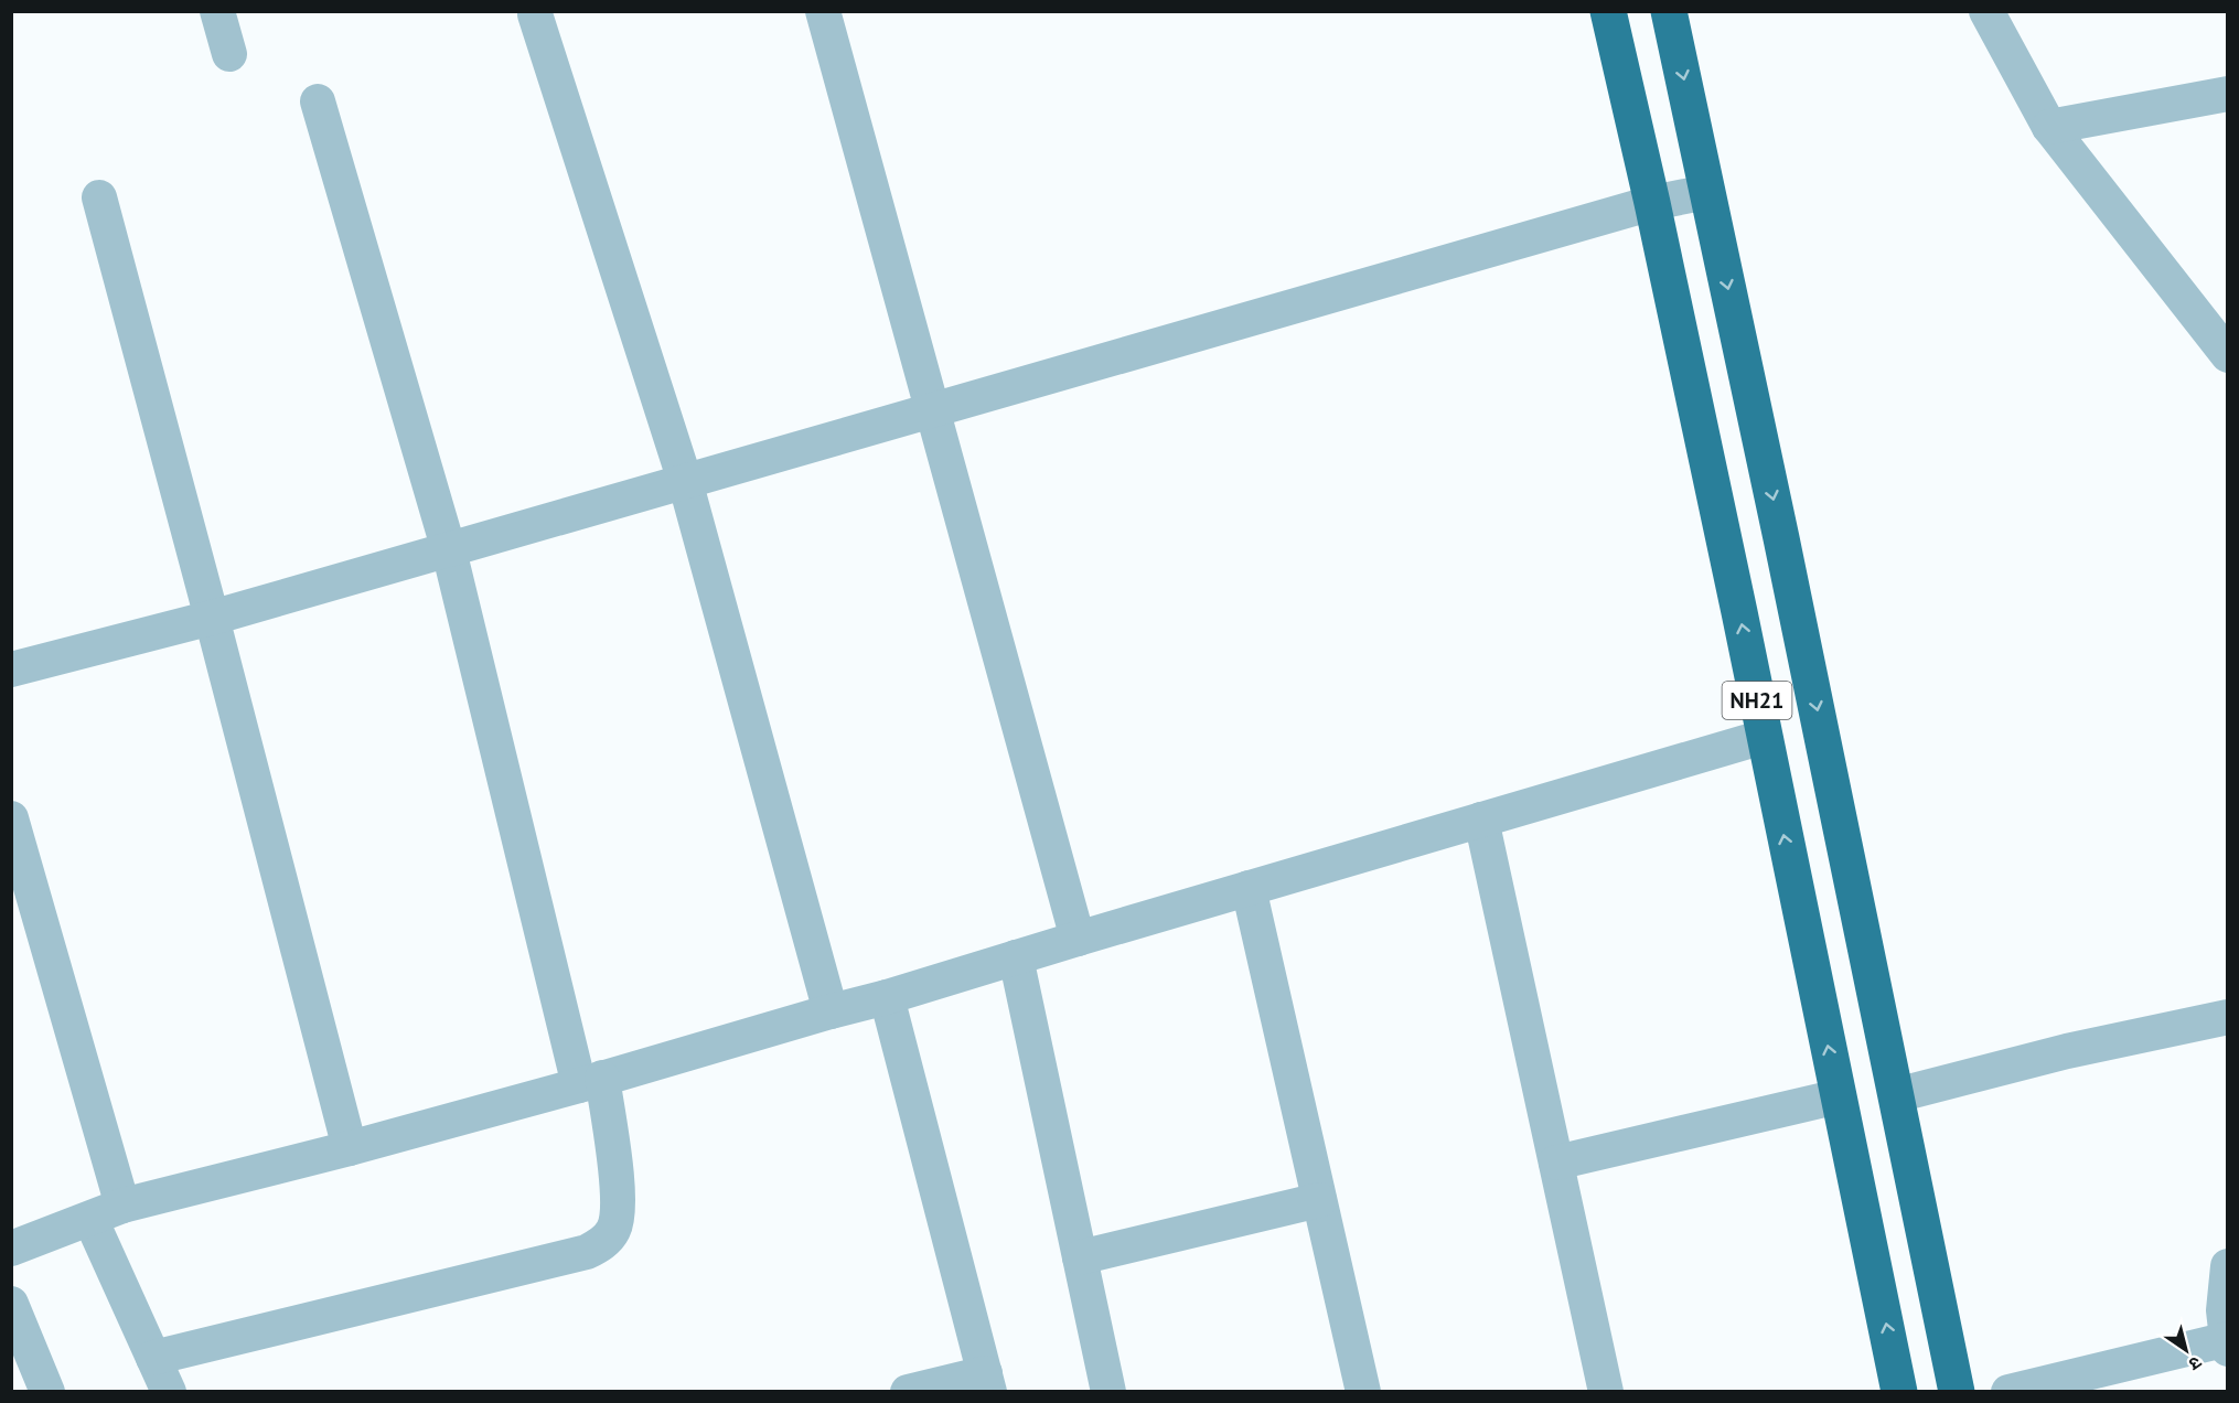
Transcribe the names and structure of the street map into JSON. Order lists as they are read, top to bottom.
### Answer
{
  "streets": {
    "highway": ["NH21"]
  },
  "north": "bottom right"
}
